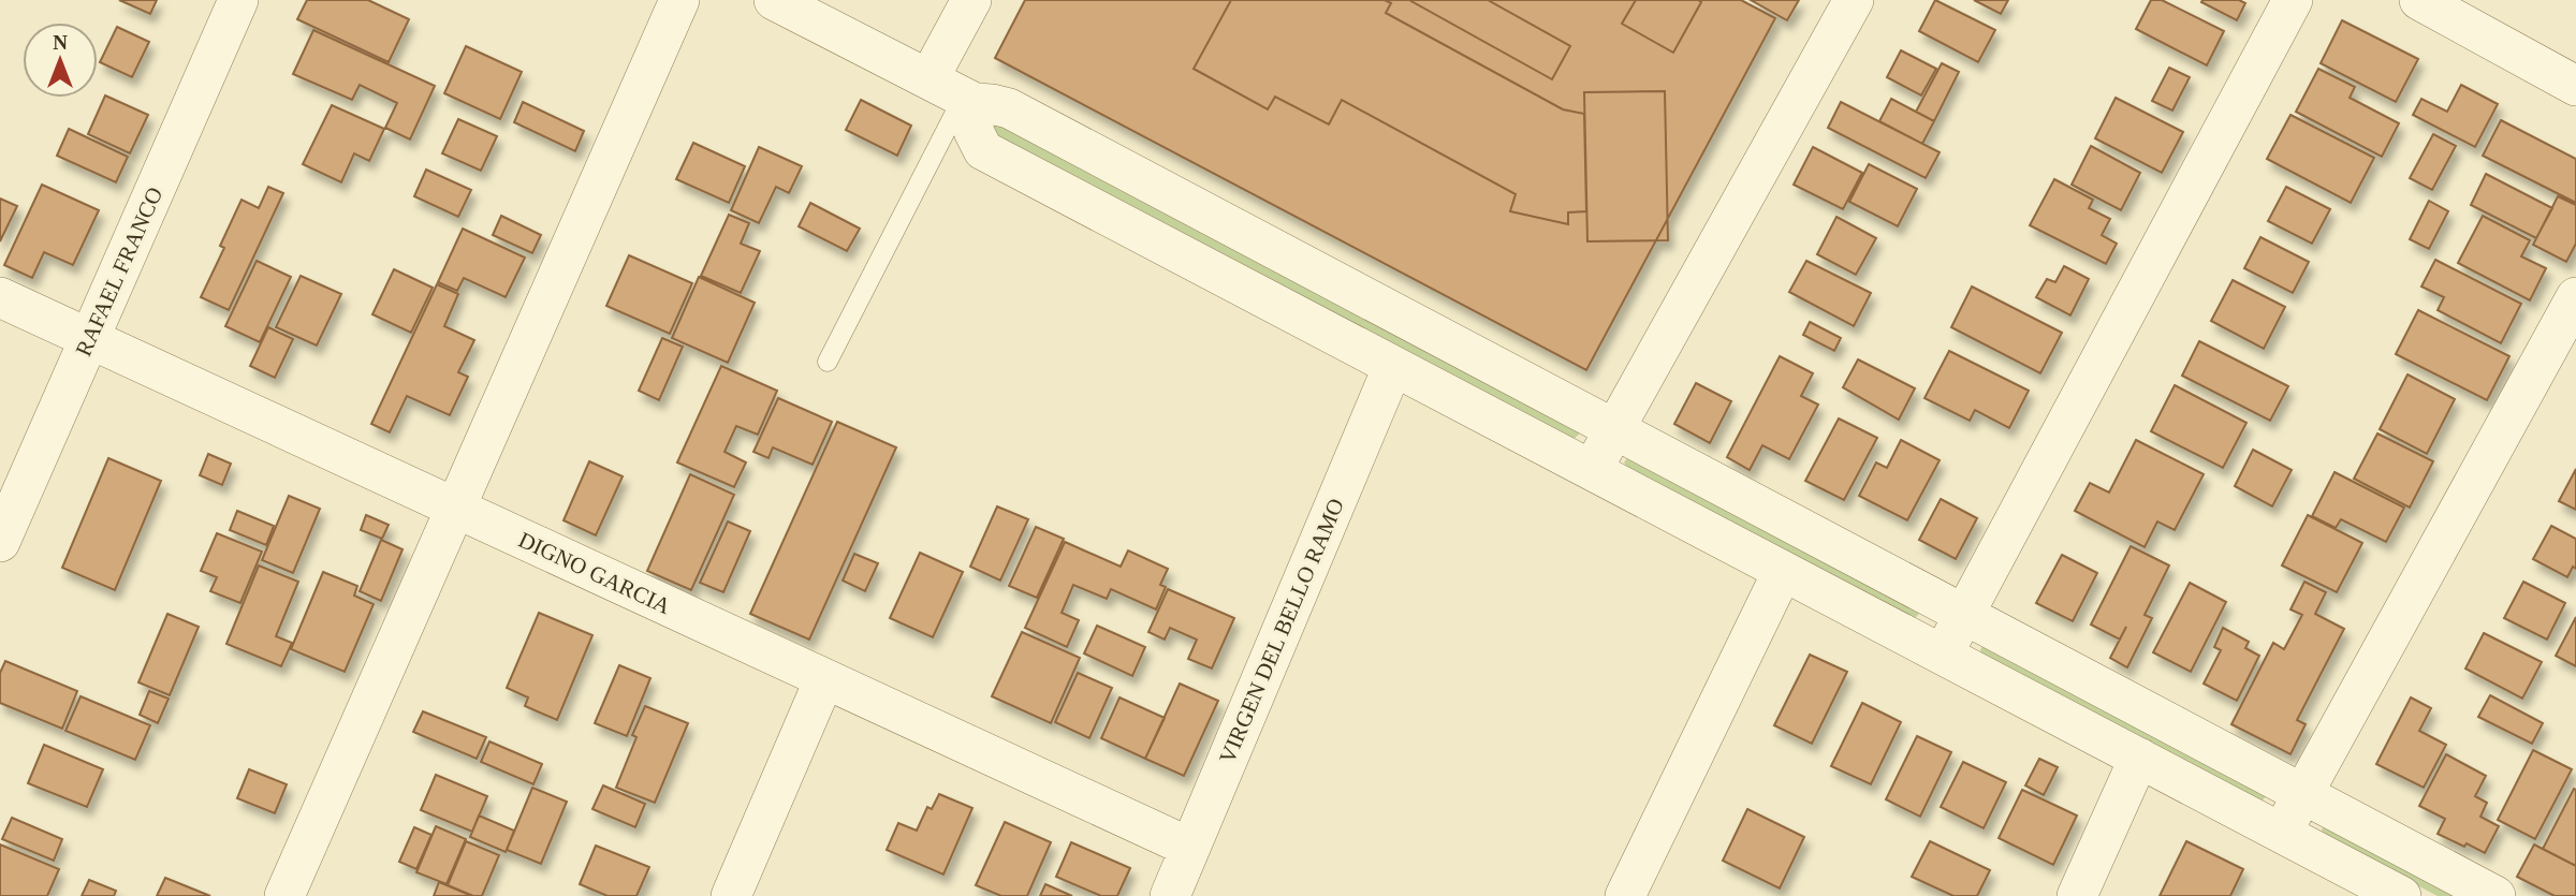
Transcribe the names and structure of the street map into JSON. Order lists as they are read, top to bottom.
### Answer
{
  "streets": {
    "street": ["RAFAEL FRANCO", "DIGNO GARCIA", "VIRGEN DEL BELLO RAMO"]
  },
  "crossings": [
    ["RAFAEL FRANCO", "DIGNO GARCIA"],
    ["DIGNO GARCIA", "VIRGEN DEL BELLO RAMO"]
  ],
  "north": "top"
}
